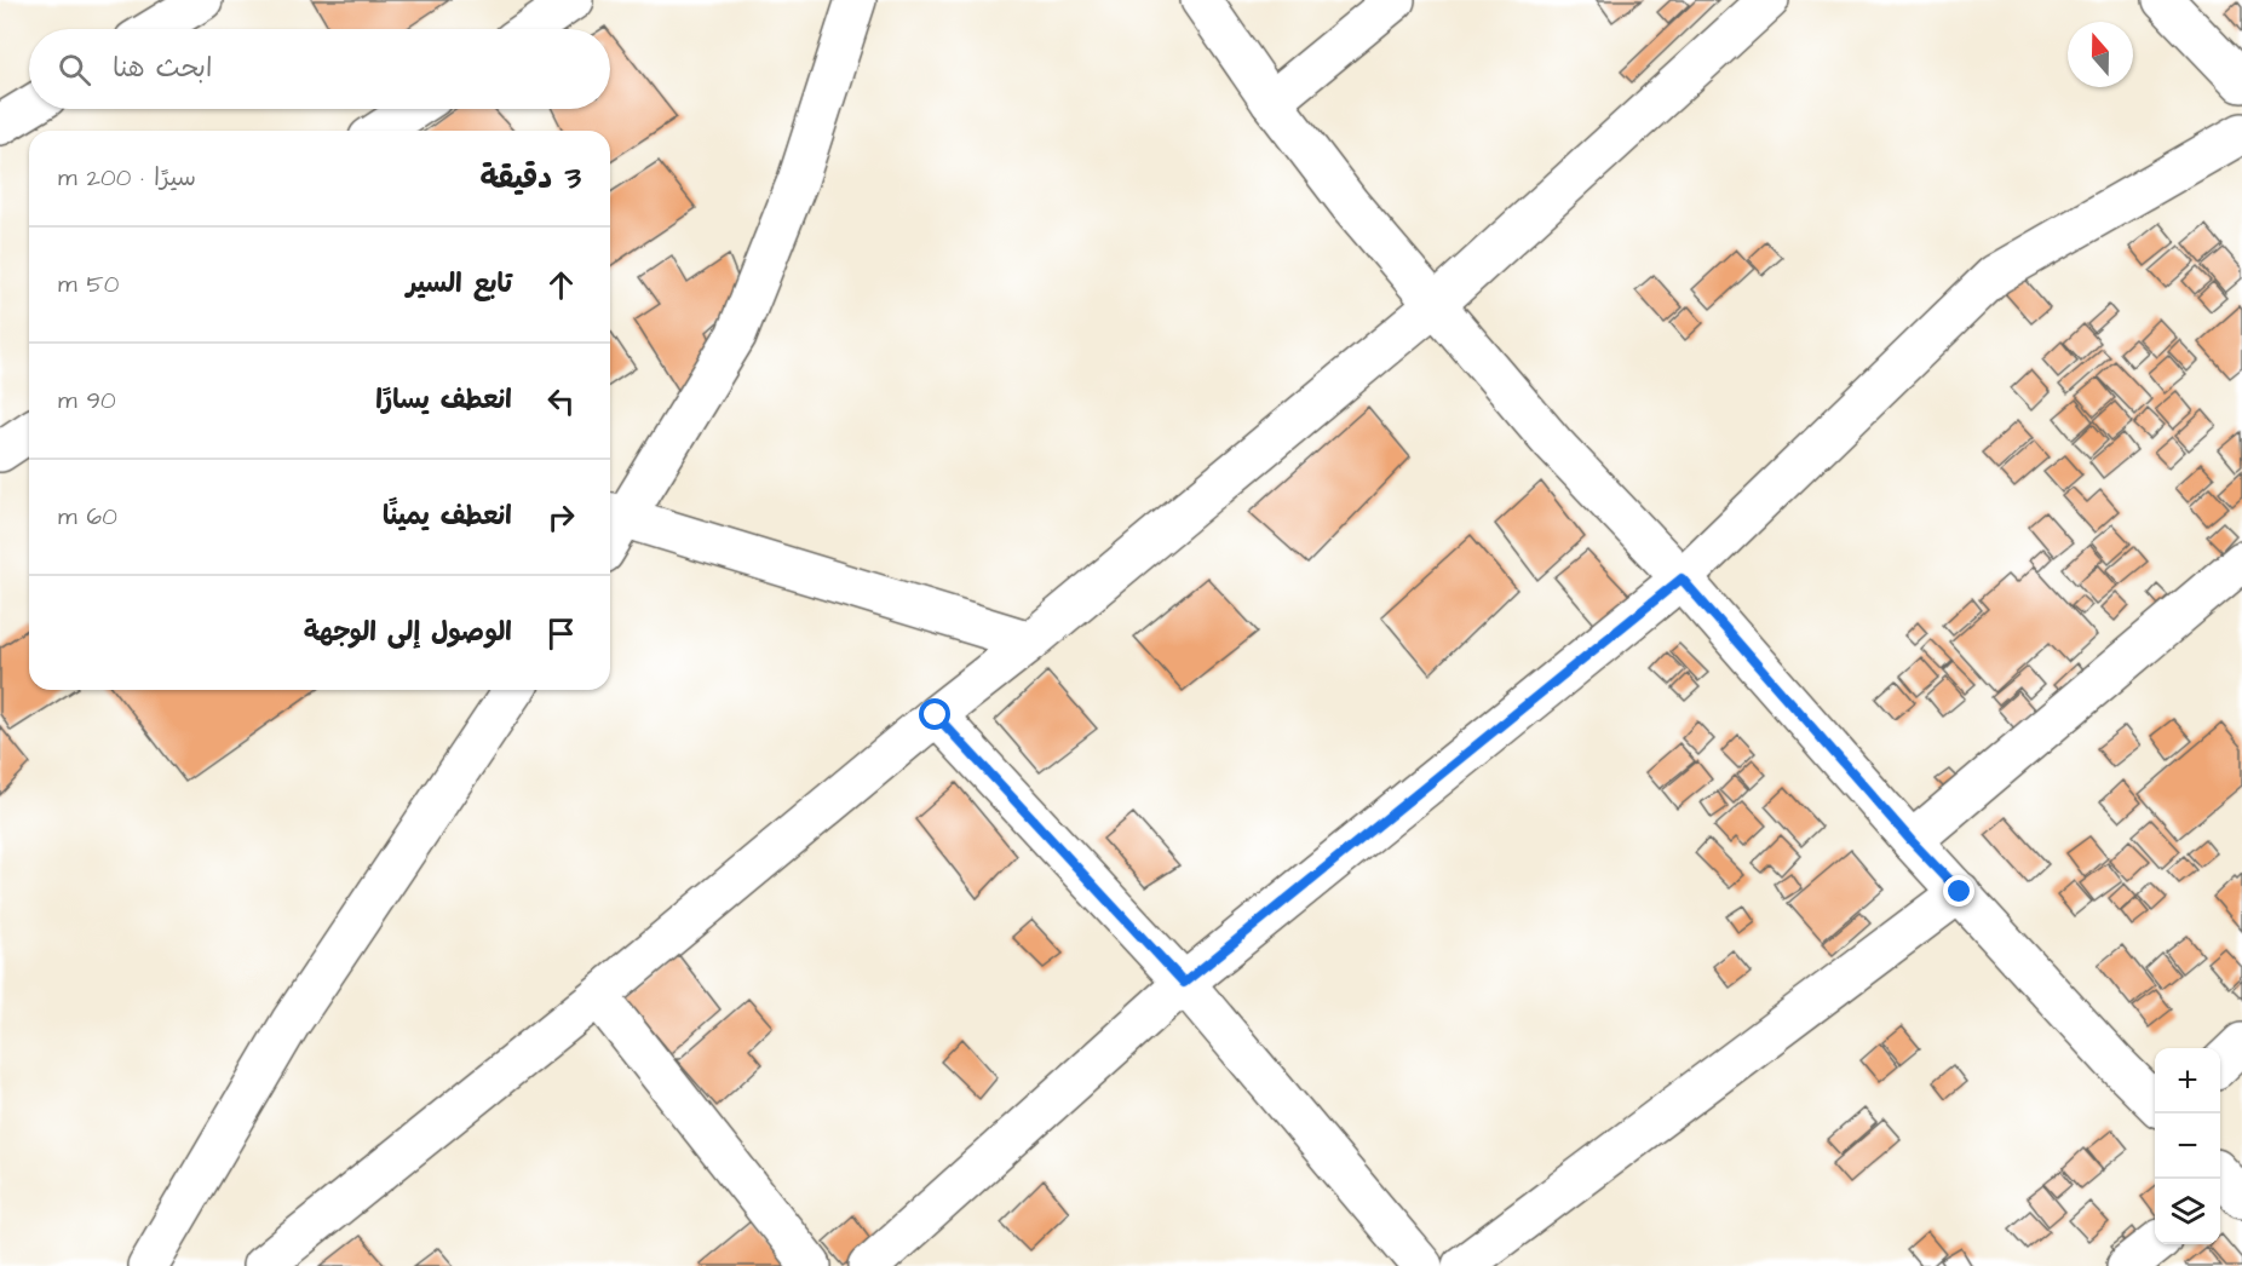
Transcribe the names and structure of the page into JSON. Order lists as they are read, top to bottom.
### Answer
{
  "north": "top",
  "page": {
    "search": "ابحث هنا",
    "heading": ["3 دقيقة", "سيرًا · 200 m"],
    "list": [
      ["تابع السير", "50 m"],
      ["انعطف يسارًا", "90 m"],
      ["انعطف يمينًا", "60 m"],
      "الوصول إلى الوجهة"
    ],
    "map_buttons": ["+", "−"]
  }
}
